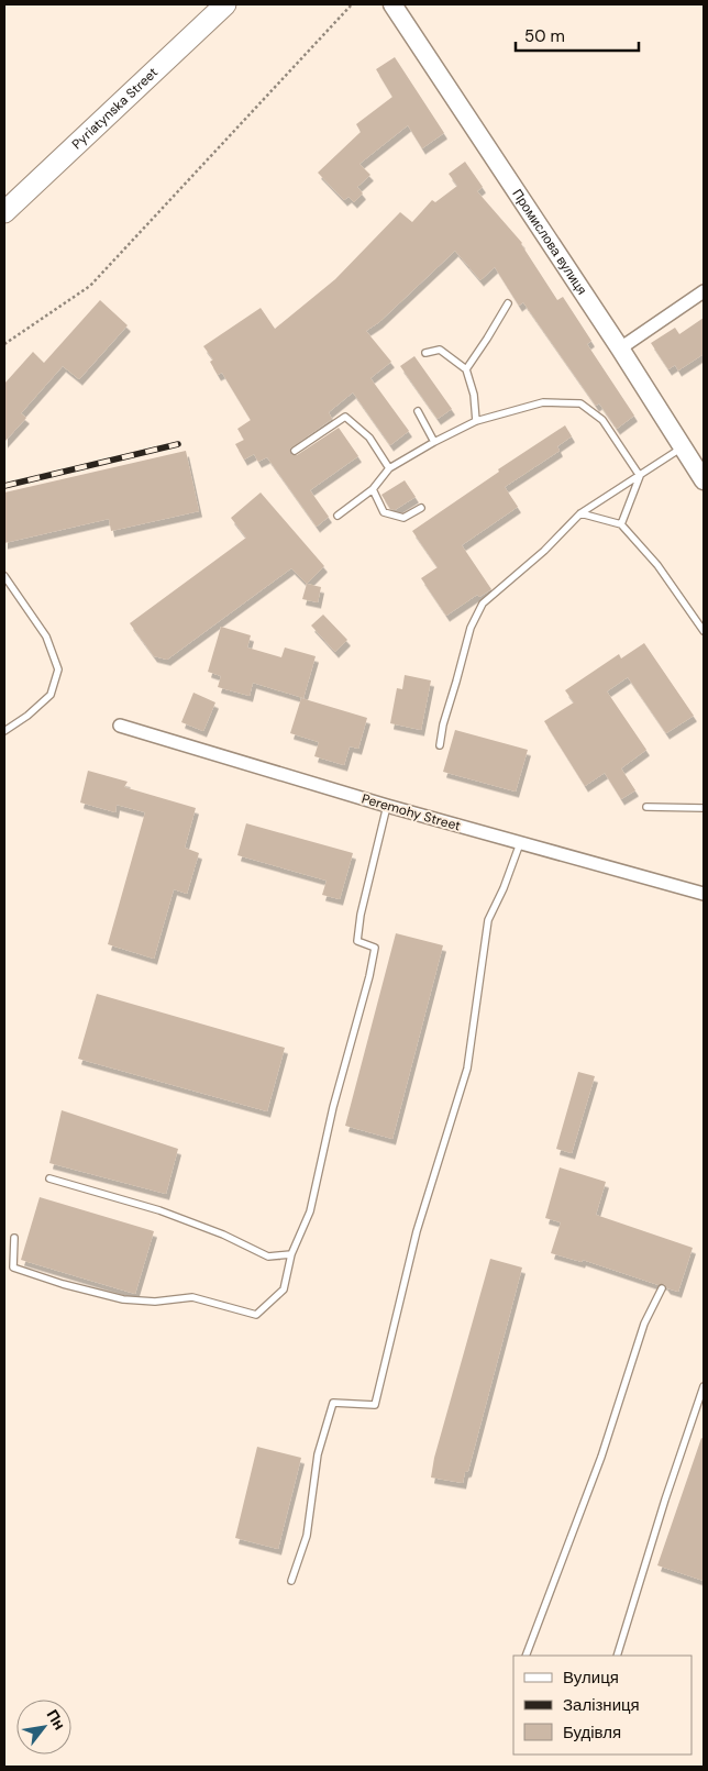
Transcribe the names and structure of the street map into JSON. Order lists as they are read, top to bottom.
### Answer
{
  "streets": {
    "main road": ["Pyriatynska Street"],
    "street": ["Промислова вулиця", "Peremohy Street"]
  },
  "legend": ["Вулиця", "Залізниця", "Будівля"],
  "scale_bar": "50 m",
  "north": "top right"
}
